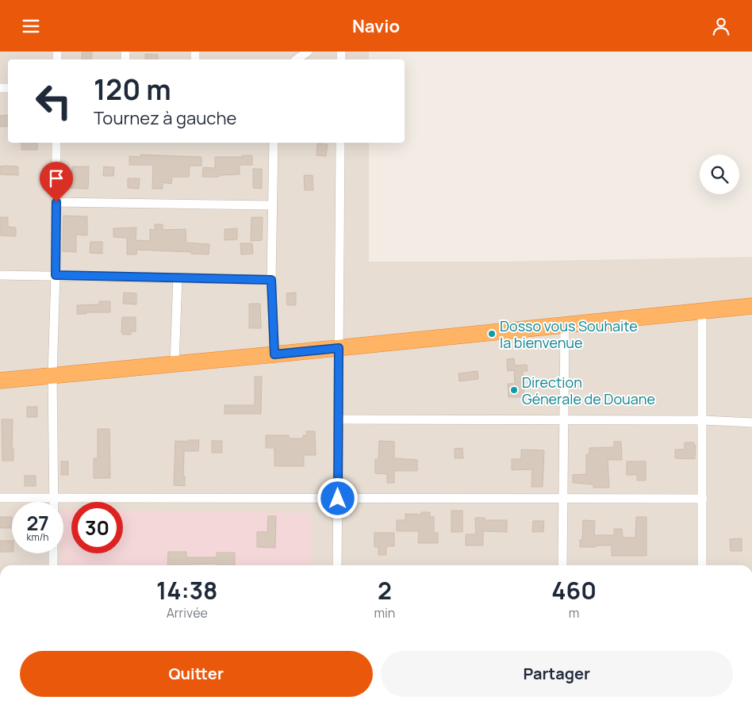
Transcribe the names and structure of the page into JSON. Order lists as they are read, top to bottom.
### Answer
{
  "places": ["Dosso vous Souhaite la bienvenue", "Direction Génerale de Douane"],
  "page": {
    "header": "Navio",
    "turn": ["120 m", "Tournez à gauche"],
    "speed": "27 km/h",
    "limit": "30",
    "eta": [
      "14:38",
      "Arrivée",
      "2",
      "min",
      "460",
      "m"
    ],
    "buttons": ["Quitter", "Partager"]
  }
}
